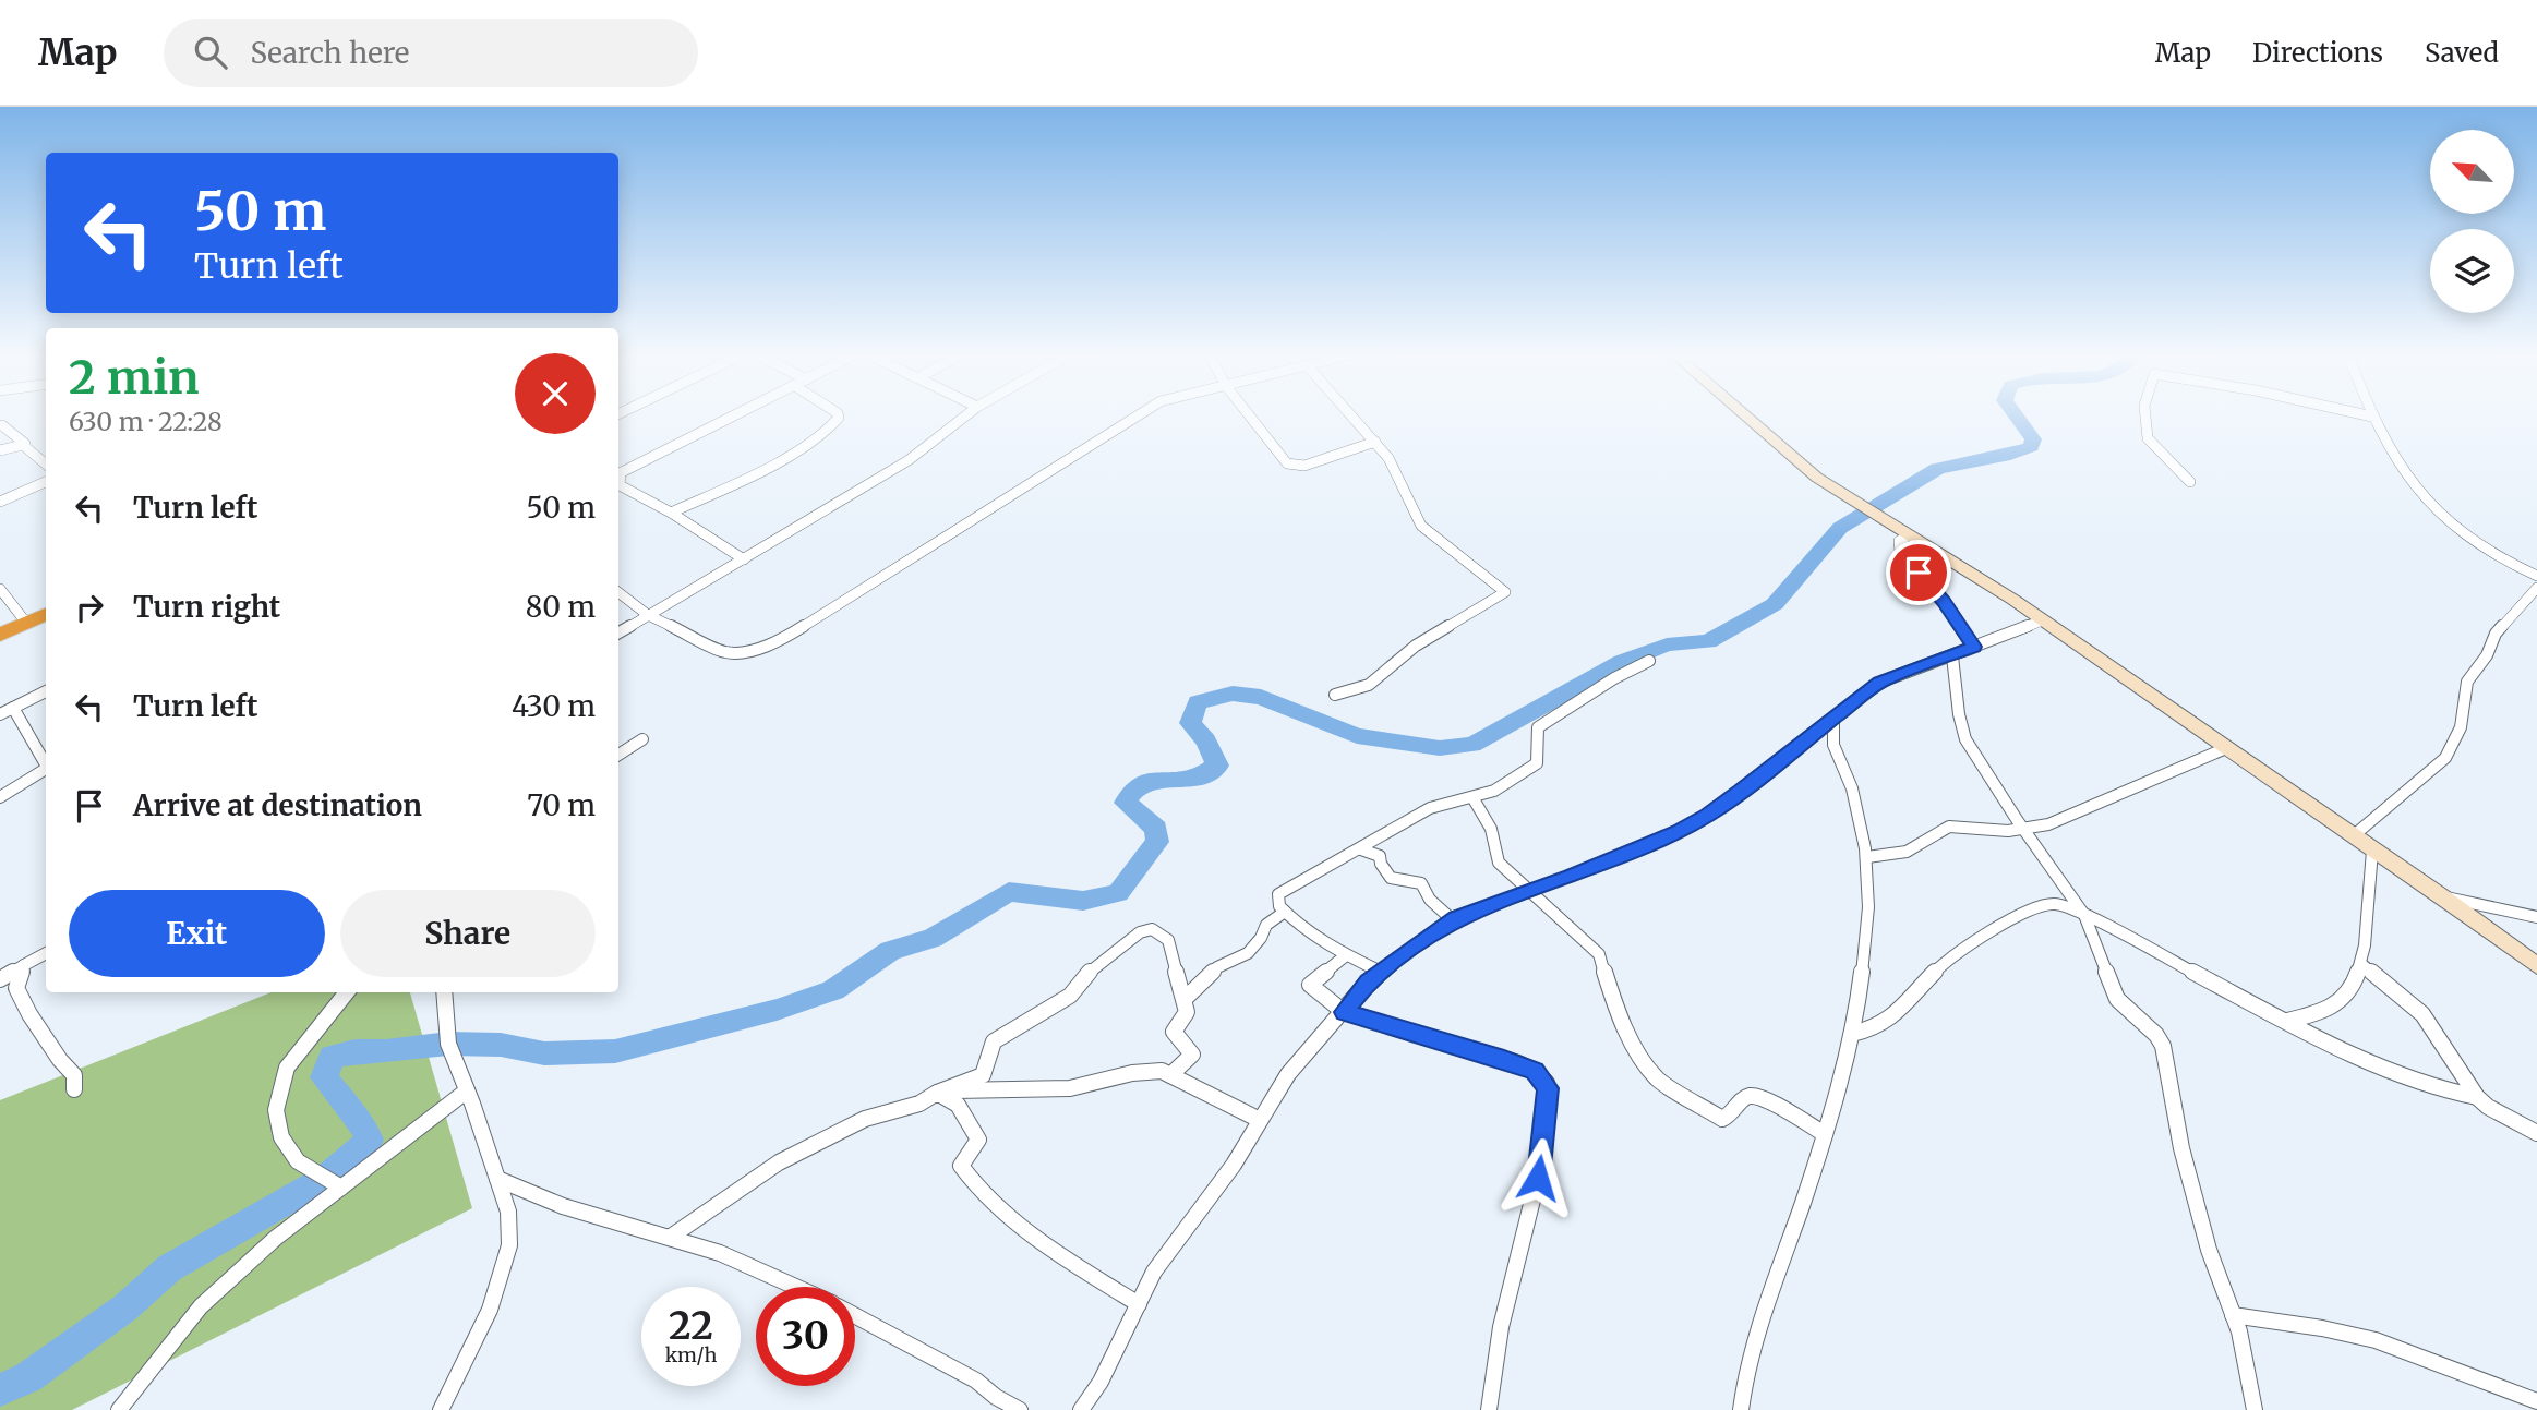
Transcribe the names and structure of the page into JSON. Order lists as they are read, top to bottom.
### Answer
{
  "north": "top left",
  "page": {
    "header": "Map",
    "search": "Search here",
    "nav": ["Map", "Directions", "Saved"],
    "turn": ["50 m", "Turn left"],
    "heading": ["2 min", "630 m · 22:28"],
    "list": [
      {
        "name": "Turn left",
        "value": "50 m"
      },
      {
        "name": "Turn right",
        "value": "80 m"
      },
      {
        "name": "Turn left",
        "value": "430 m"
      },
      {
        "name": "Arrive at destination",
        "value": "70 m"
      }
    ],
    "buttons": ["Exit", "Share"],
    "speed": "22 km/h",
    "limit": "30"
  }
}
